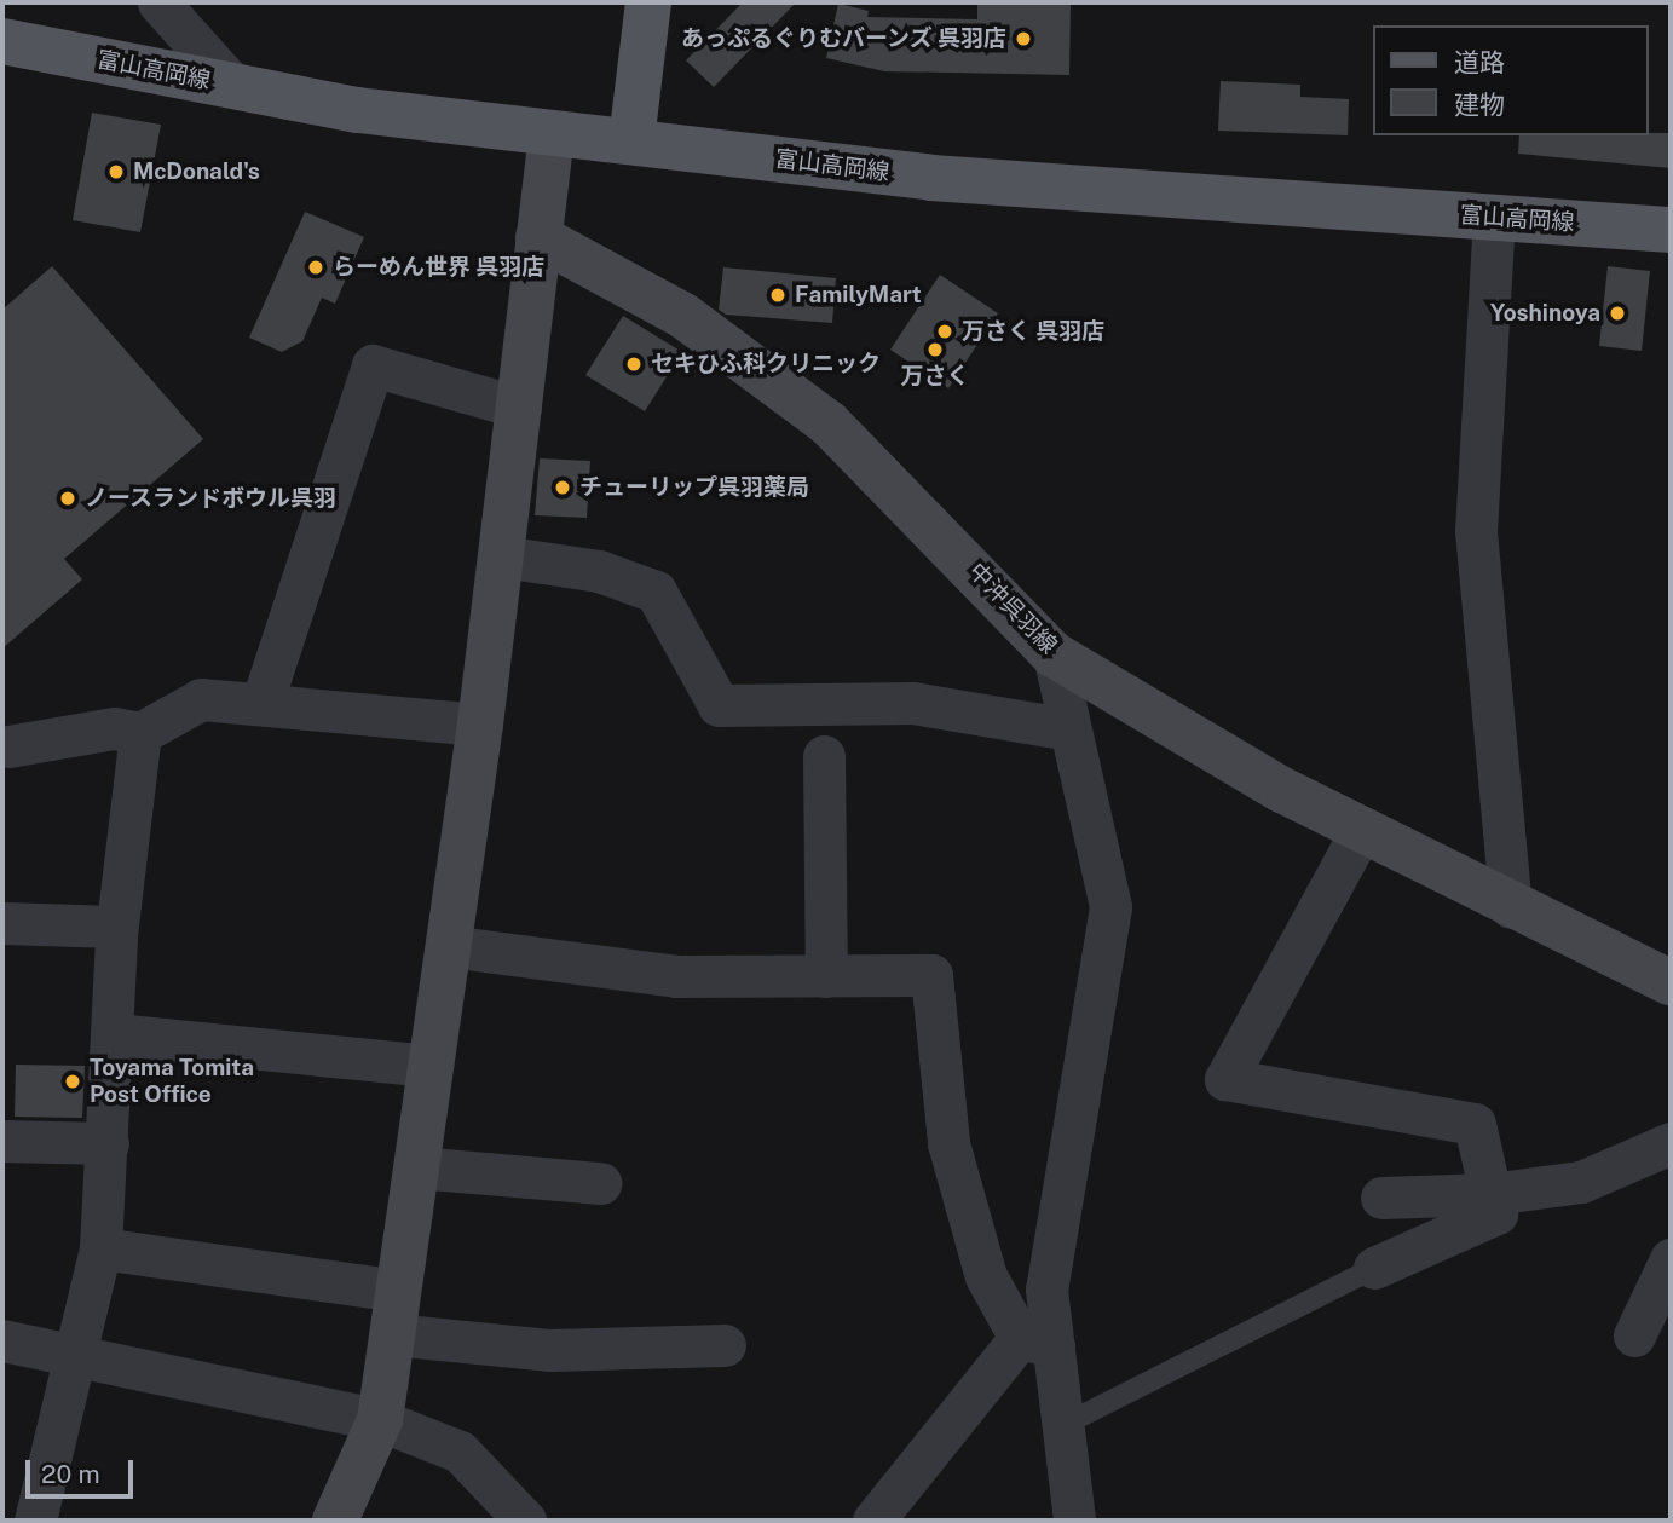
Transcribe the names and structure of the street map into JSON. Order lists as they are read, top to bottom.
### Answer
{
  "streets": {
    "main road": ["富山高岡線", "中沖呉羽線"]
  },
  "places": [
    "あっぷるぐりむバーンズ 呉羽店",
    "McDonald's",
    "らーめん世界 呉羽店",
    "FamilyMart",
    "Yoshinoya",
    "万さく 呉羽店",
    "万さく",
    "セキひふ科クリニック",
    "チューリップ呉羽薬局",
    "ノースランドボウル呉羽",
    "Toyama Tomita Post Office"
  ],
  "legend": ["道路", "建物"],
  "scale_bar": "20 m"
}
